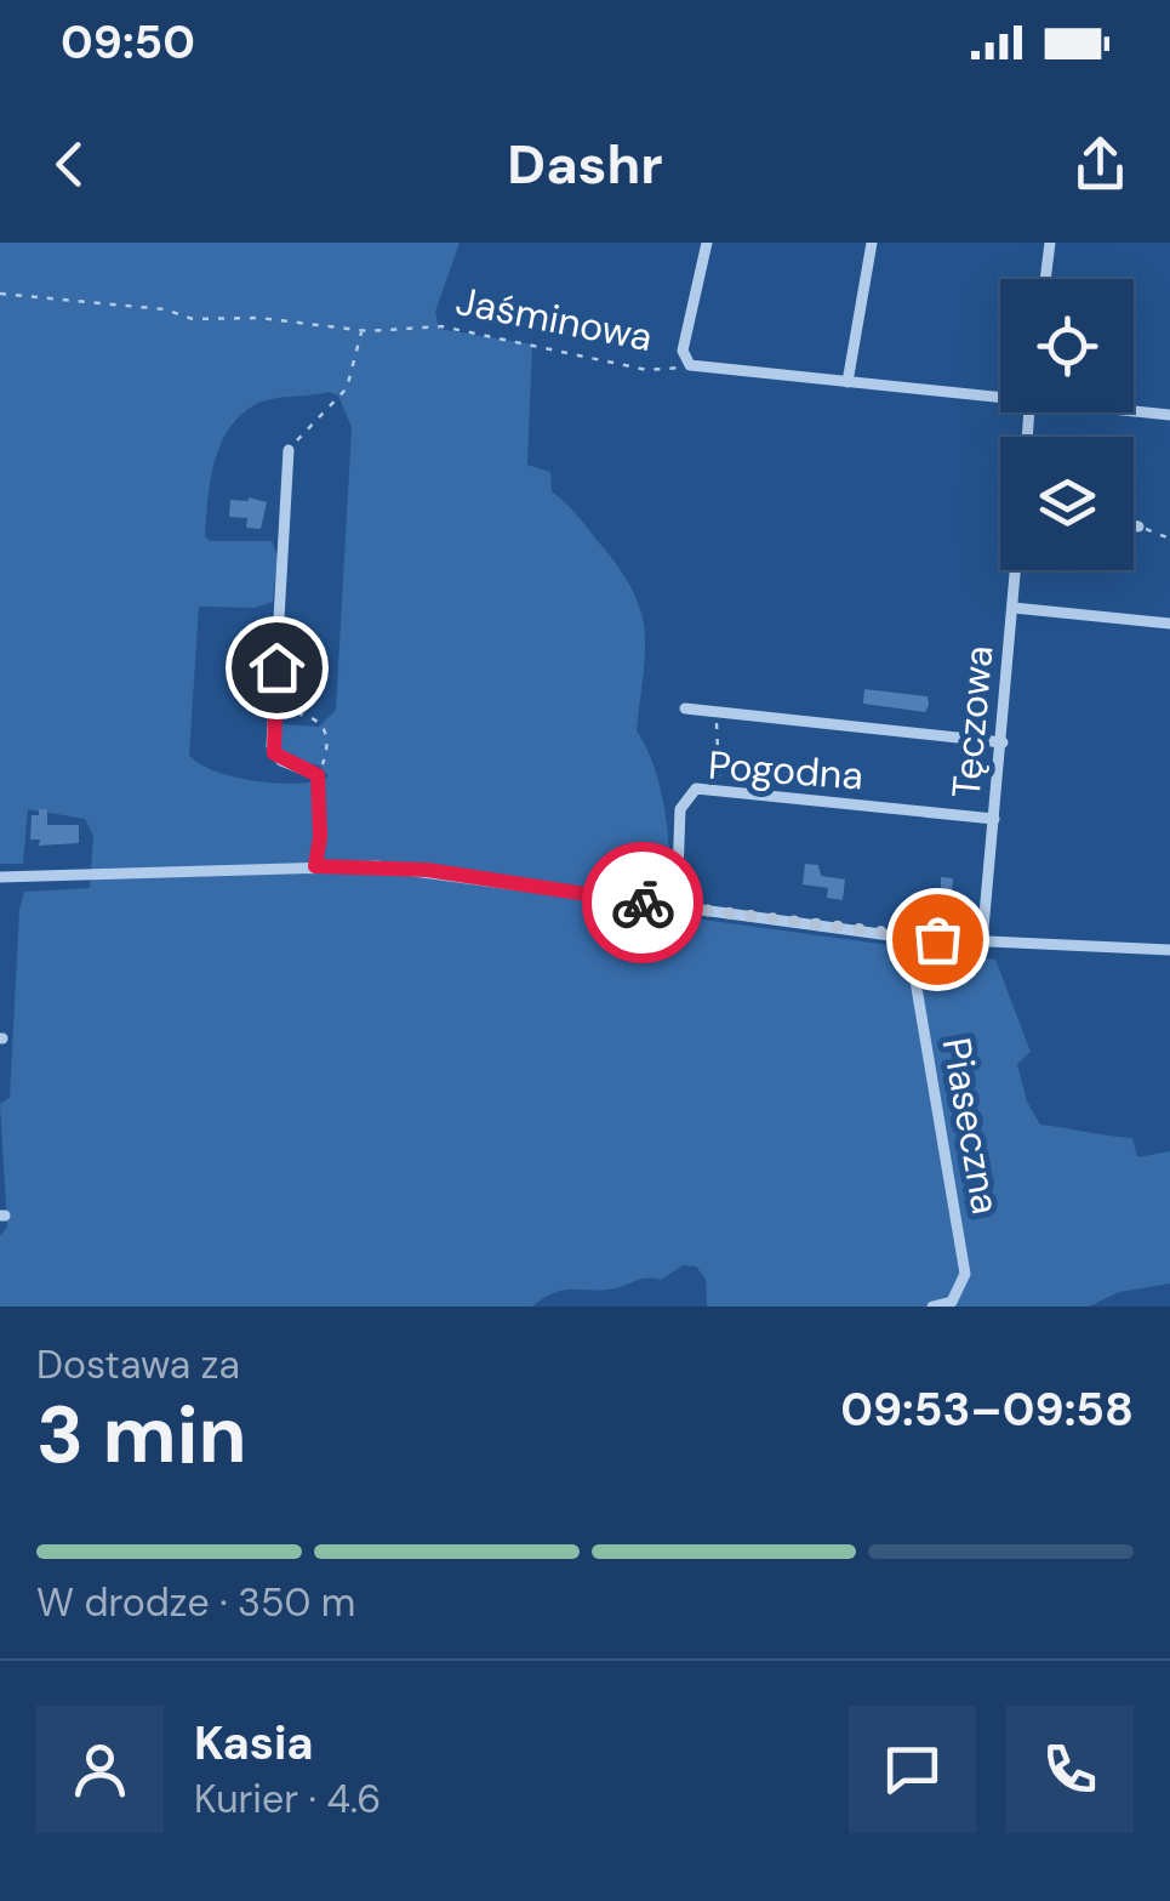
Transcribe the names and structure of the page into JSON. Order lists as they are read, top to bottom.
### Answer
{
  "streets": {
    "street": [
      "Jaśminowa",
      "Tęczowa",
      "Pogodna",
      "Piaseczna"
    ]
  },
  "crossings": [
    ["Tęczowa", "Pogodna"]
  ],
  "page": {
    "status": "09:50",
    "header": "Dashr",
    "heading": ["3 min", "Dostawa za", "09:53–09:58"],
    "panel": ["Kasia", "Kurier · 4.6"],
    "bar": "W drodze · 350 m"
  }
}
